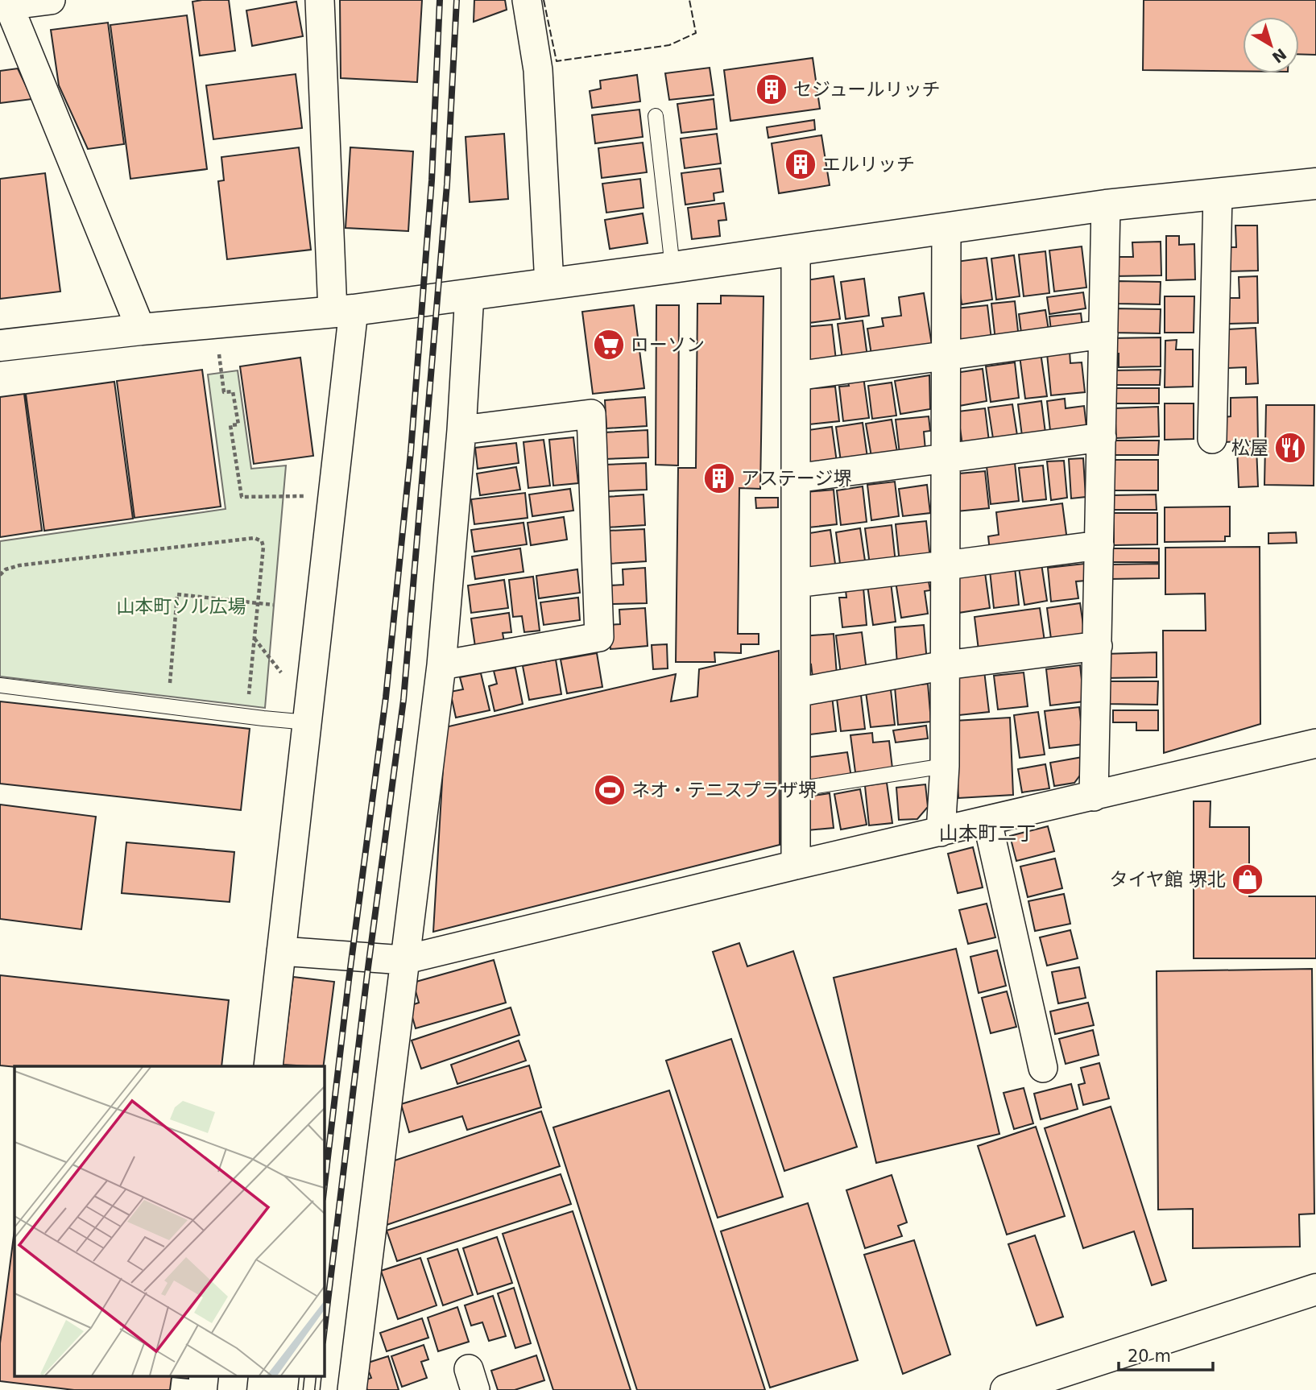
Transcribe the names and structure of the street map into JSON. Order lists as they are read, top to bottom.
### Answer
{
  "districts": ["山本町二丁"],
  "parks": ["山本町ソル広場"],
  "places": {
    "building": ["セジュールリッチ", "エルリッチ", "アステージ堺"],
    "supermarket": ["ローソン"],
    "restaurant": ["松屋"],
    "sports": ["ネオ・テニスプラザ堺"],
    "shop": ["タイヤ館 堺北"]
  },
  "scale_bar": "20 m",
  "north": "bottom right"
}
